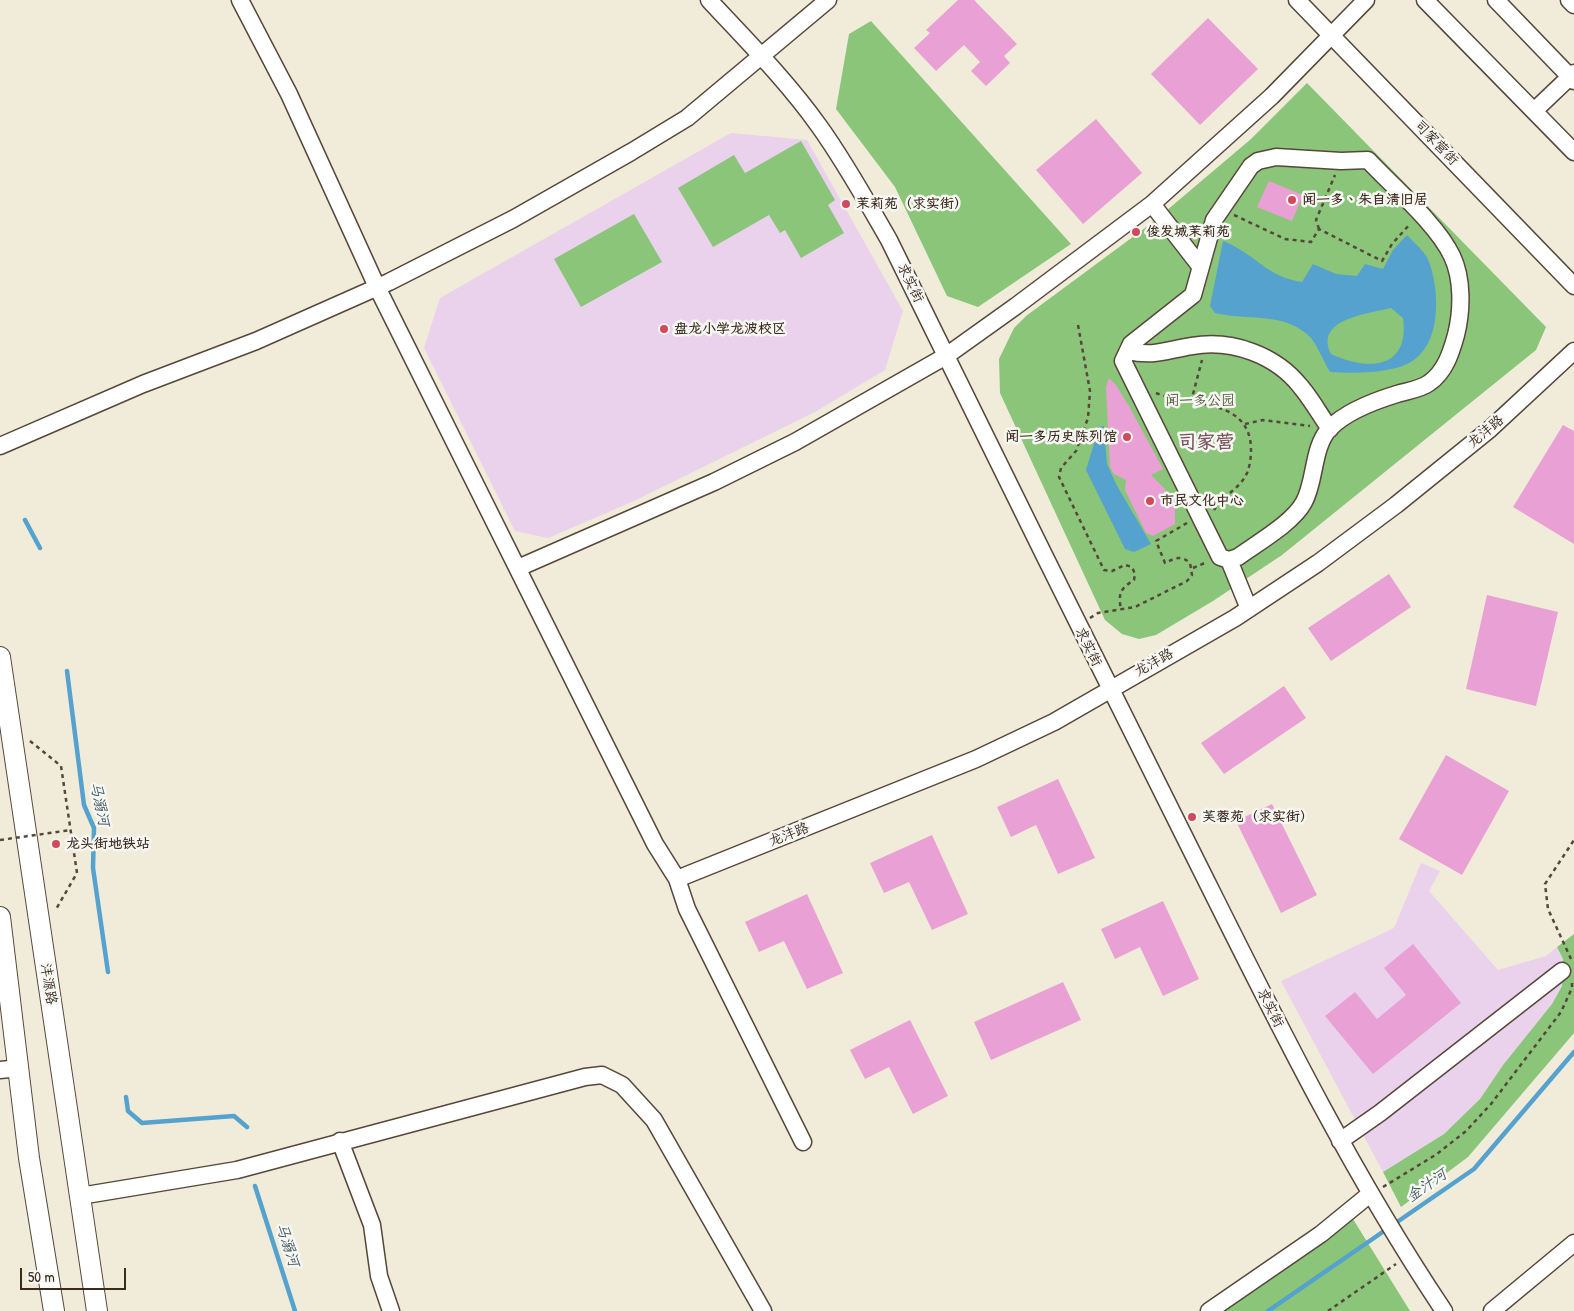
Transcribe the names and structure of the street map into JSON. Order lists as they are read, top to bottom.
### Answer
{
  "streets": {
    "main road": ["沣源路"],
    "street": ["司家营街", "求实街", "龙沣路"]
  },
  "crossings": [
    ["求实街", "龙沣路"]
  ],
  "districts": ["司家营"],
  "water": ["马溺河", "金汁河"],
  "parks": ["闻一多公园"],
  "places": [
    "闻一多、朱自清旧居",
    "茉莉苑（求实街）",
    "俊发城茉莉苑",
    "盘龙小学龙波校区",
    "闻一多历史陈列馆",
    "市民文化中心",
    "芙蓉苑（求实街）",
    "龙头街地铁站"
  ],
  "scale_bar": "50 m"
}
